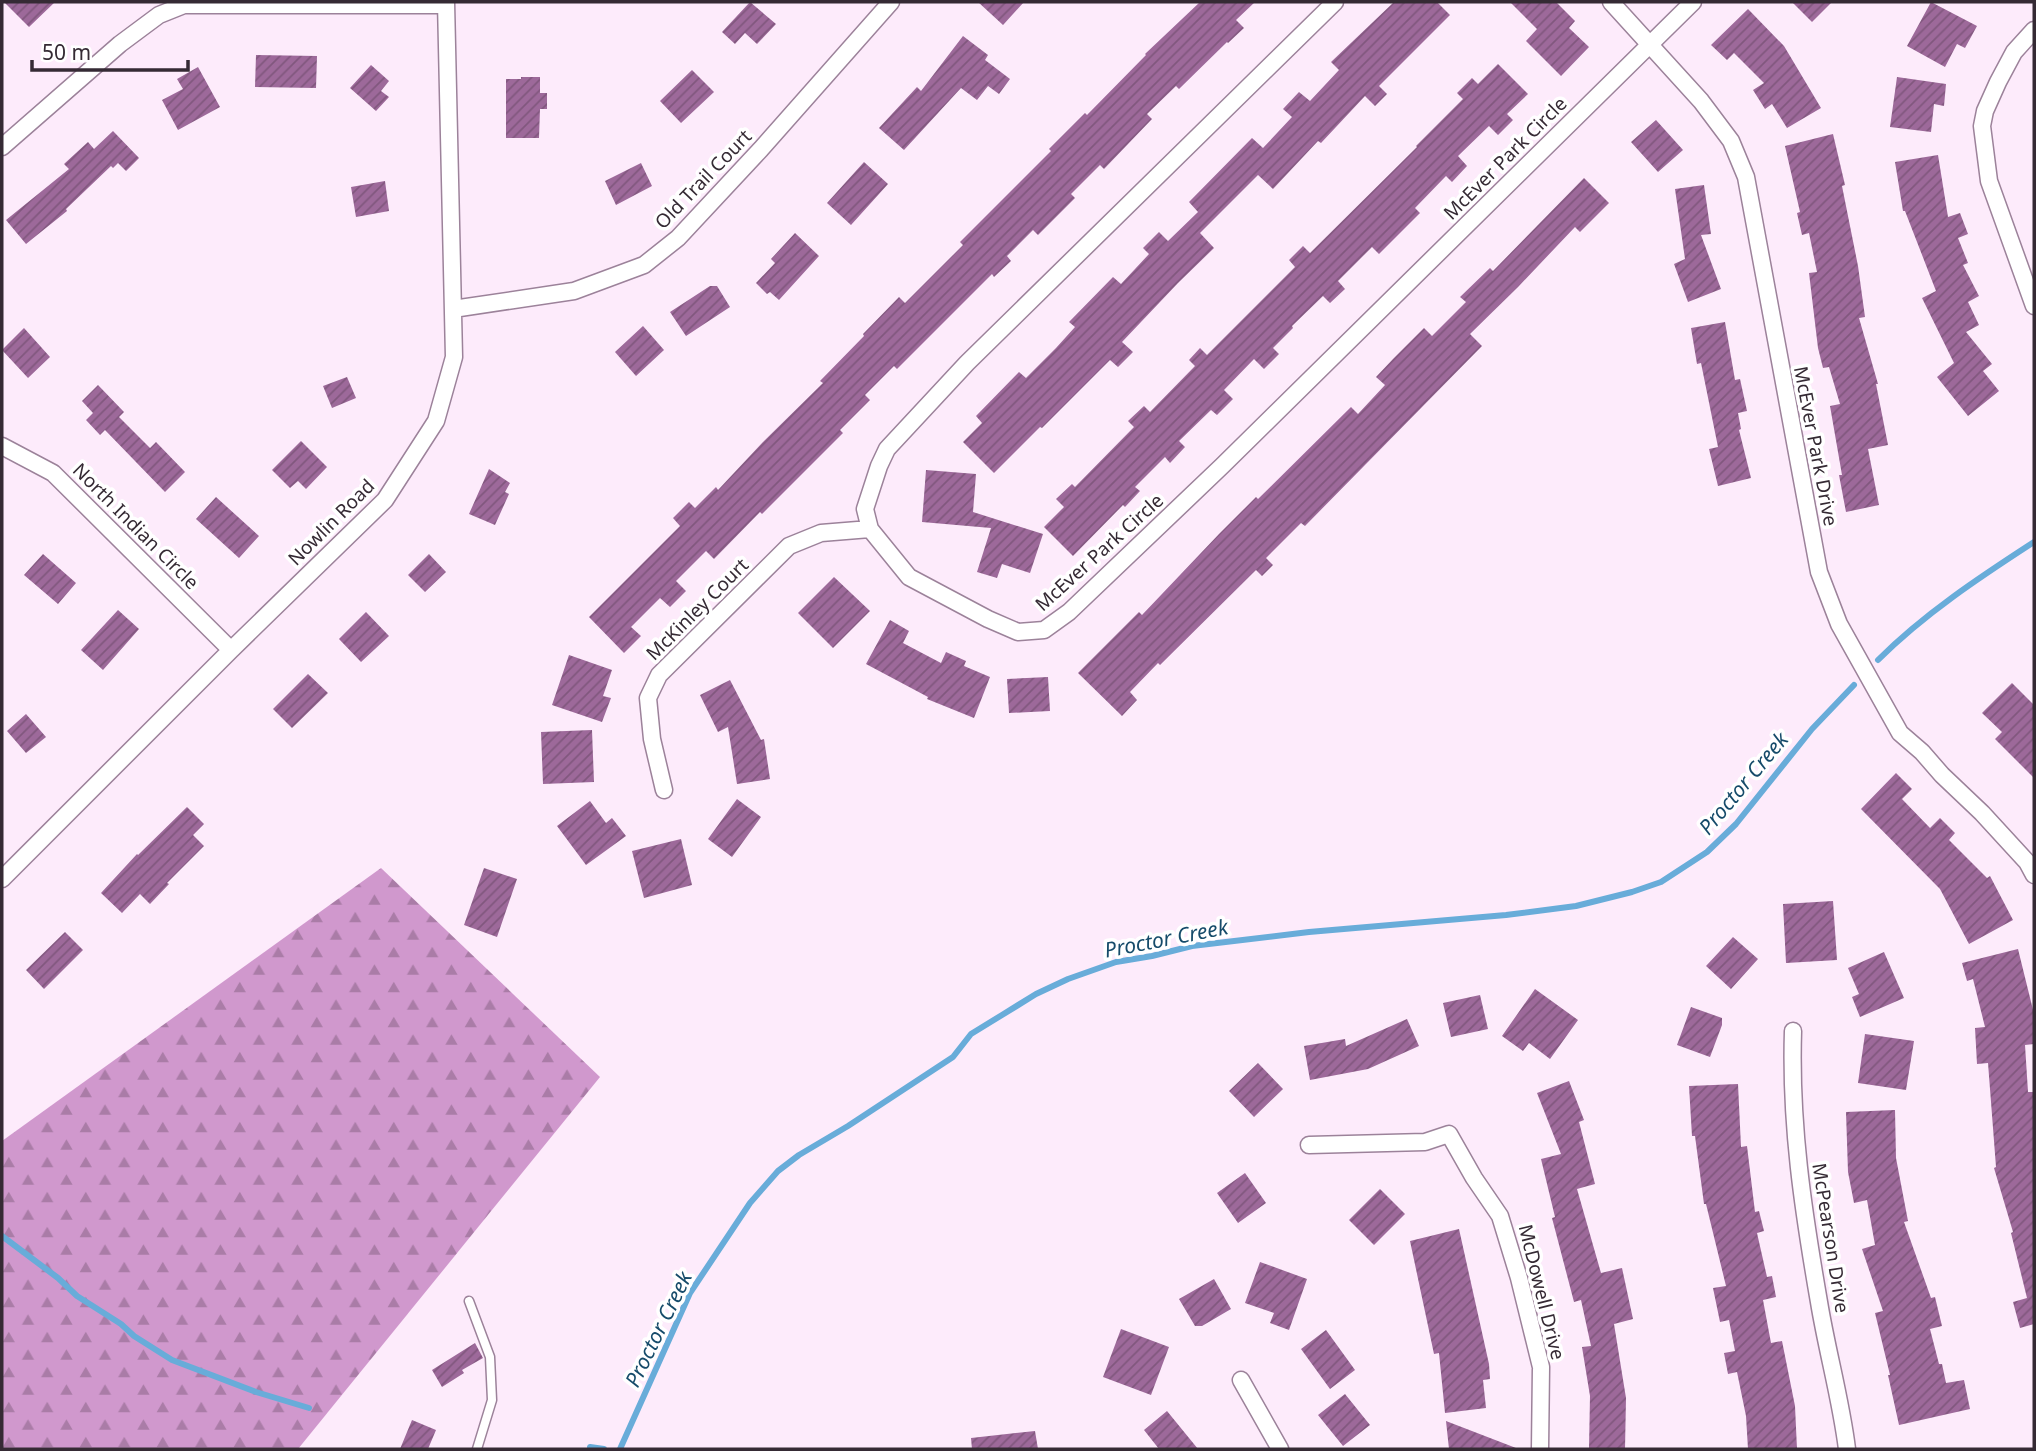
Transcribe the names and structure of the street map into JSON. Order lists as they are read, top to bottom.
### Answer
{
  "streets": {
    "street": [
      "McEver Park Circle",
      "Old Trail Court",
      "McEver Park Drive",
      "Nowlin Road",
      "North Indian Circle",
      "McKinley Court",
      "McPearson Drive",
      "McDowell Drive"
    ]
  },
  "crossings": [
    ["McEver Park Circle", "McEver Park Drive"],
    ["McEver Park Circle", "McKinley Court"],
    ["Old Trail Court", "Nowlin Road"],
    ["Nowlin Road", "North Indian Circle"]
  ],
  "water": ["Proctor Creek"],
  "scale_bar": "50 m"
}
